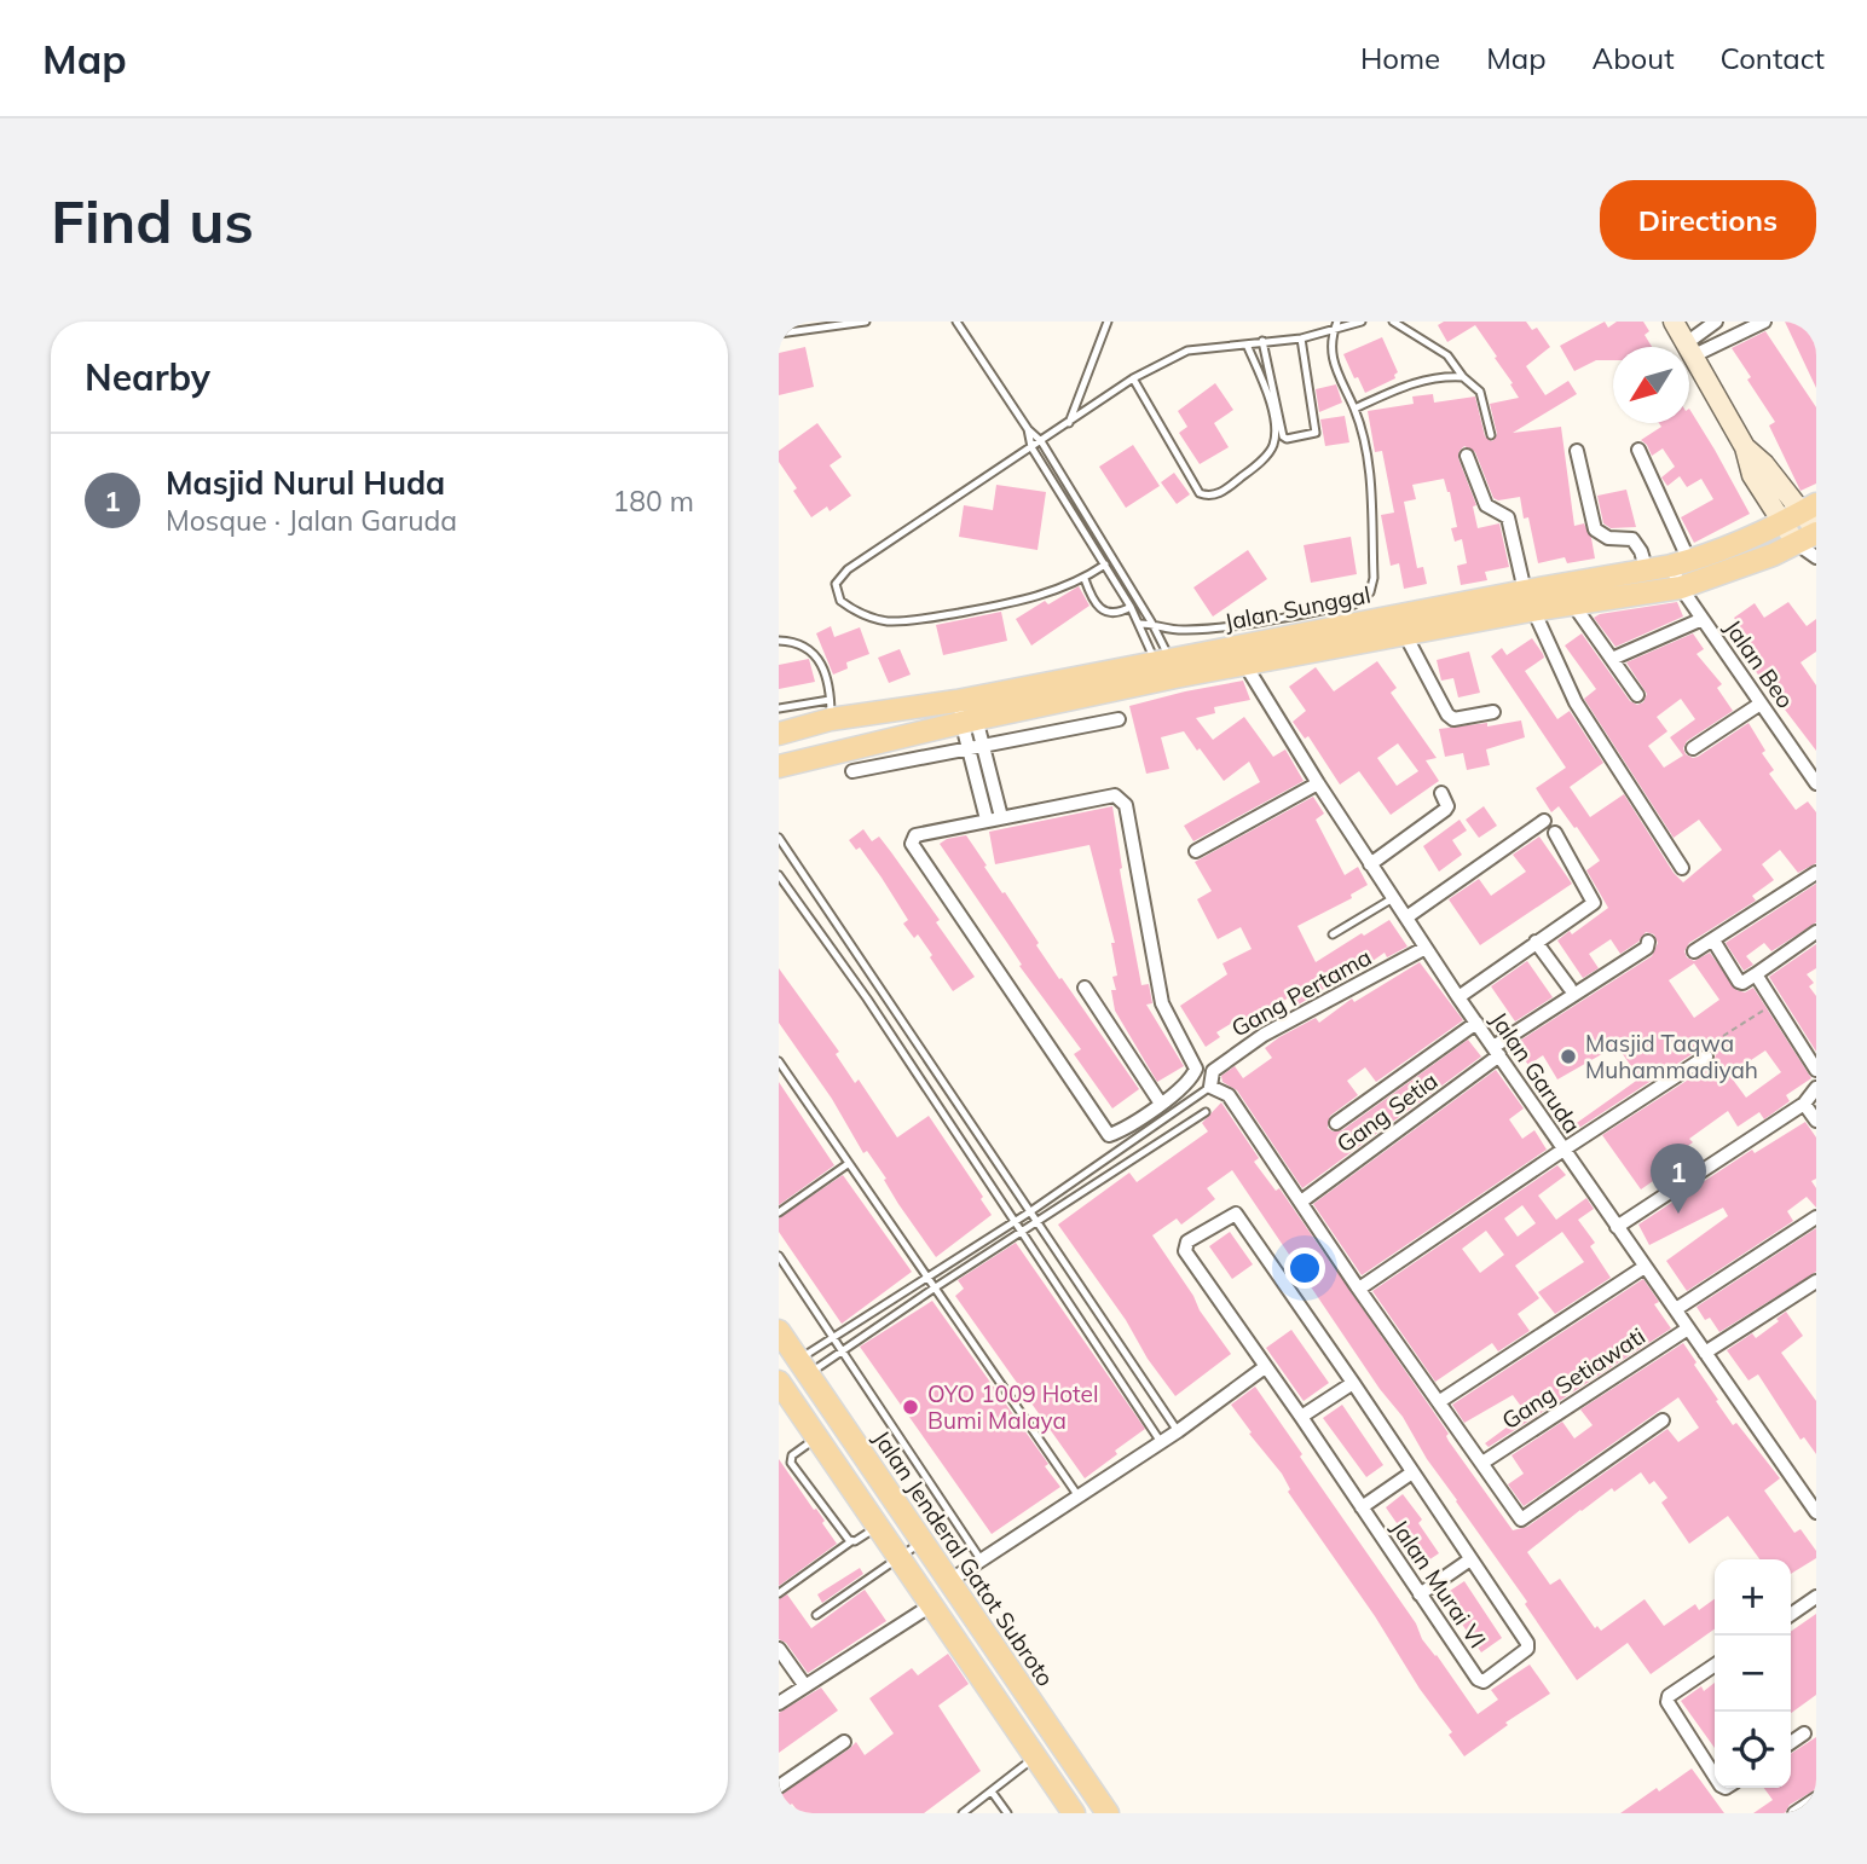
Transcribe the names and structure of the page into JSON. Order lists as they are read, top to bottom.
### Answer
{
  "streets": {
    "main road": ["Jalan Sunggal", "Jalan Jenderal Gatot Subroto"],
    "street": [
      "Jalan Beo",
      "Gang Pertama",
      "Jalan Garuda",
      "Gang Setia",
      "Gang Setiawati",
      "Jalan Murai VI"
    ]
  },
  "crossings": [
    ["Jalan Sunggal", "Jalan Beo"],
    ["Jalan Sunggal", "Jalan Garuda"],
    ["Gang Pertama", "Jalan Garuda"],
    ["Jalan Garuda", "Gang Setia"],
    ["Jalan Garuda", "Gang Setiawati"]
  ],
  "places": ["Masjid Taqwa Muhammadiyah", "OYO 1009 Hotel Bumi Malaya"],
  "north": "bottom left",
  "page": {
    "header": "Map",
    "nav": [
      "Home",
      "Map",
      "About",
      "Contact"
    ],
    "buttons": "Directions",
    "title": "Find us",
    "heading": "Nearby",
    "list": [
      {
        "mark": "1",
        "name": "Masjid Nurul Huda",
        "note": "Mosque · Jalan Garuda",
        "value": "180 m"
      }
    ],
    "pins": "1",
    "map_buttons": ["+", "−"]
  }
}
